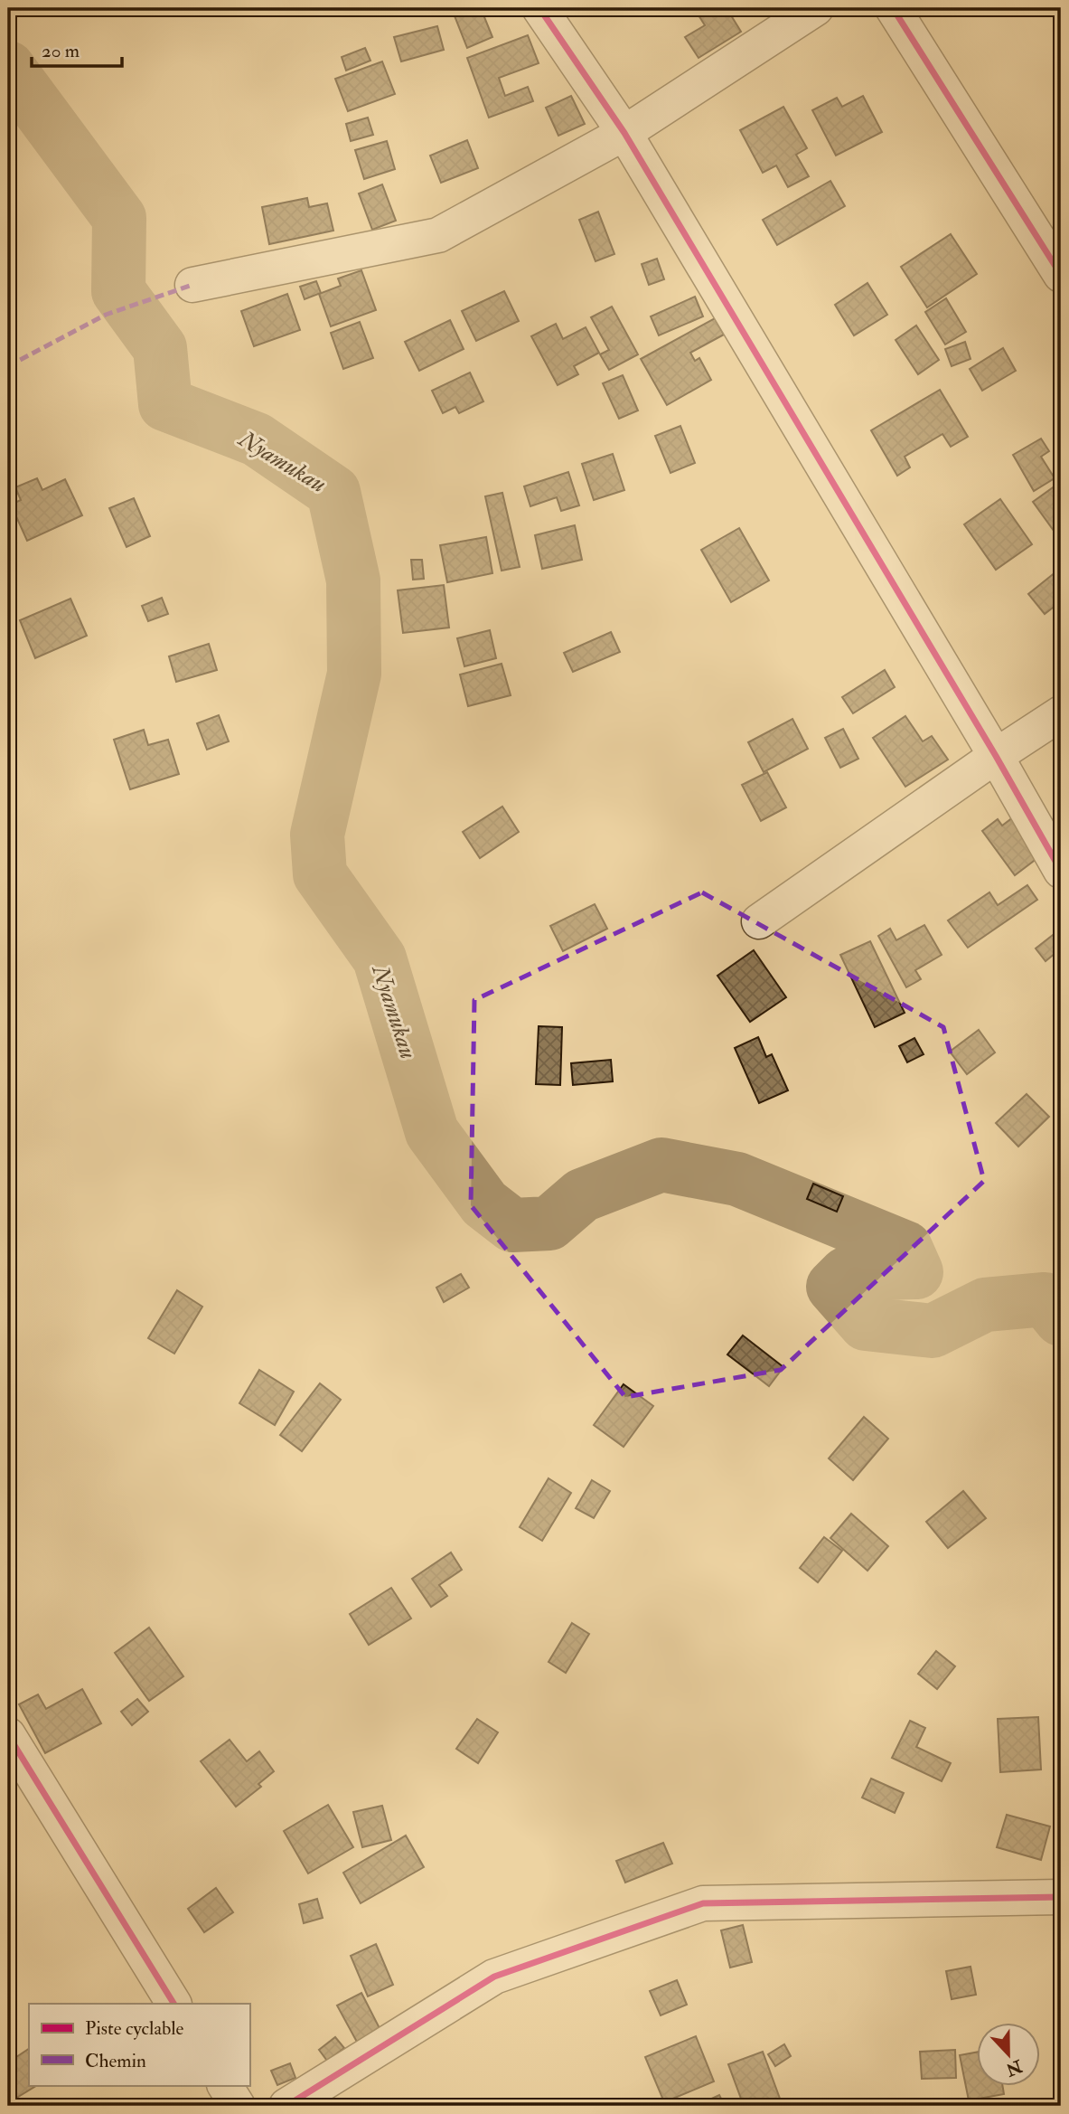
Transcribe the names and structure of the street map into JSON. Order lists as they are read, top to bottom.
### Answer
{
  "water": ["Nyamukau"],
  "legend": ["Piste cyclable", "Chemin"],
  "scale_bar": "20 m",
  "north": "bottom"
}
